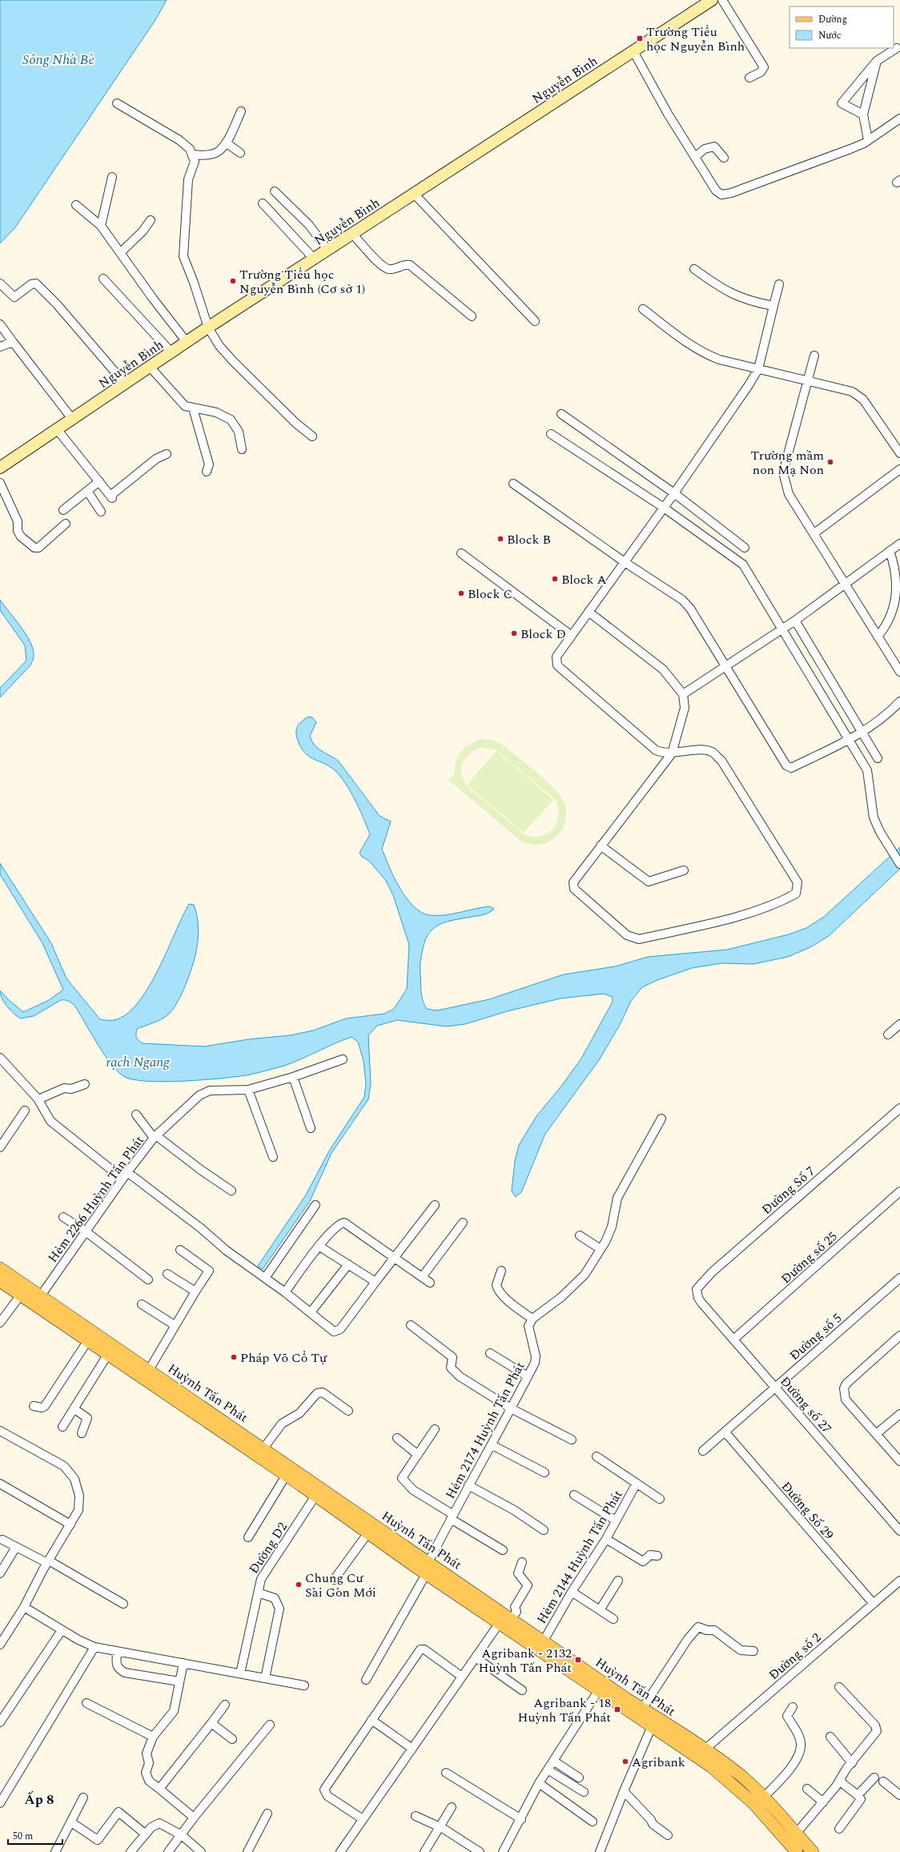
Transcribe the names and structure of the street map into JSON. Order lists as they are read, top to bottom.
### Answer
{
  "streets": {
    "main road": ["Nguyễn Bình", "Huỳnh Tấn Phát"],
    "street": [
      "Đường Số 7",
      "Hẻm 2266 Huỳnh Tấn Phát",
      "Đường số 25",
      "Đường số 5",
      "Đường số 27",
      "Hẻm 2174 Huỳnh Tấn Phát",
      "Đường Số 29",
      "Đường D2",
      "Hẻm 2144 Huỳnh Tấn Phát",
      "Đường số 2"
    ]
  },
  "crossings": [
    ["Đường Số 7", "Đường số 27"],
    ["Hẻm 2266 Huỳnh Tấn Phát", "Huỳnh Tấn Phát"],
    ["Đường số 25", "Đường số 27"],
    ["Đường số 5", "Đường số 27"],
    ["Đường số 5", "Đường Số 29"],
    ["Huỳnh Tấn Phát", "Hẻm 2174 Huỳnh Tấn Phát"],
    ["Huỳnh Tấn Phát", "Đường D2"],
    ["Huỳnh Tấn Phát", "Hẻm 2144 Huỳnh Tấn Phát"],
    ["Huỳnh Tấn Phát", "Đường số 2"],
    ["Đường Số 29", "Đường số 2"]
  ],
  "districts": ["Ấp 8"],
  "water": ["Sông Nhà Bè", "rạch Ngang"],
  "places": {
    "transit": ["Trường Tiểu học Nguyễn Bình", "Agribank - 2132 Huỳnh Tấn Phát", "Agribank - 18 Huỳnh Tấn Phát"],
    "other": [
      "Trường Tiểu học Nguyễn Bình (Cơ sở 1)",
      "Trường mầm non Mạ Non",
      "Block B",
      "Block A",
      "Block C",
      "Block D",
      "Pháp Võ Cổ Tự",
      "Chung Cư Sài Gòn Mới",
      "Agribank"
    ]
  },
  "legend": ["Đường", "Nước"],
  "scale_bar": "50 m"
}
